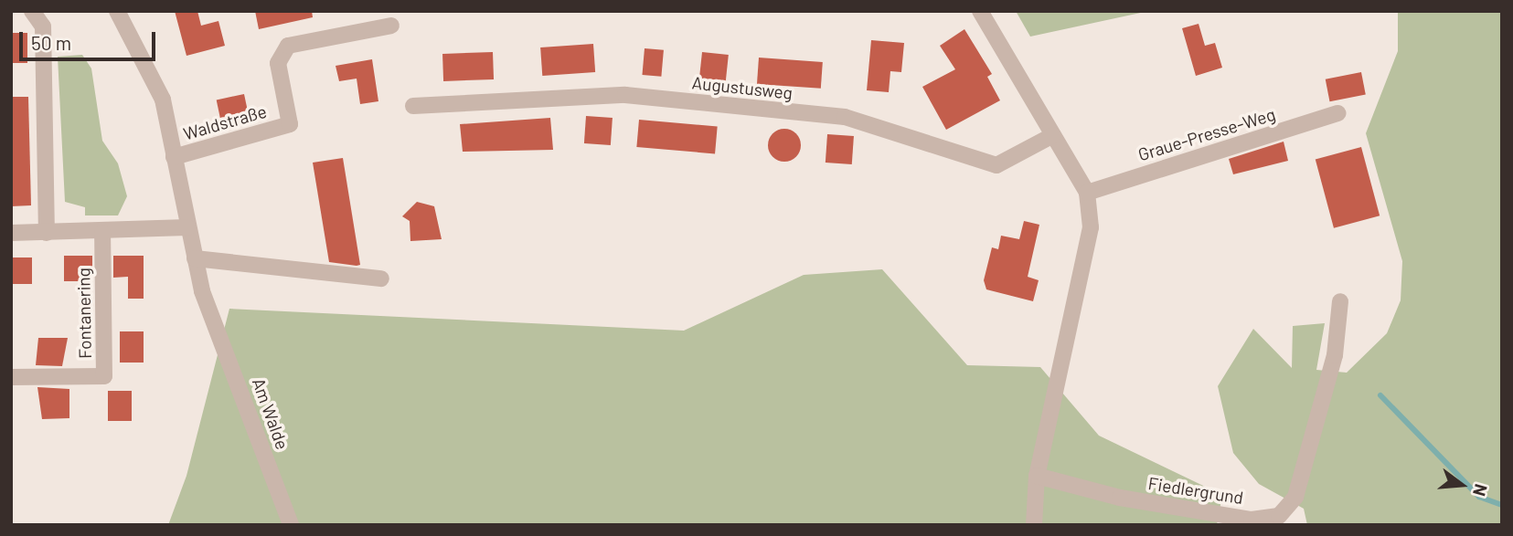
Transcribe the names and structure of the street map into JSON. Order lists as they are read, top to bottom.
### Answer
{
  "streets": {
    "street": [
      "Augustusweg",
      "Waldstraße",
      "Graue-Presse-Weg",
      "Fontanering",
      "Am Walde",
      "Fiedlergrund"
    ]
  },
  "crossings": [
    ["Waldstraße", "Am Walde"]
  ],
  "scale_bar": "50 m",
  "north": "right"
}
